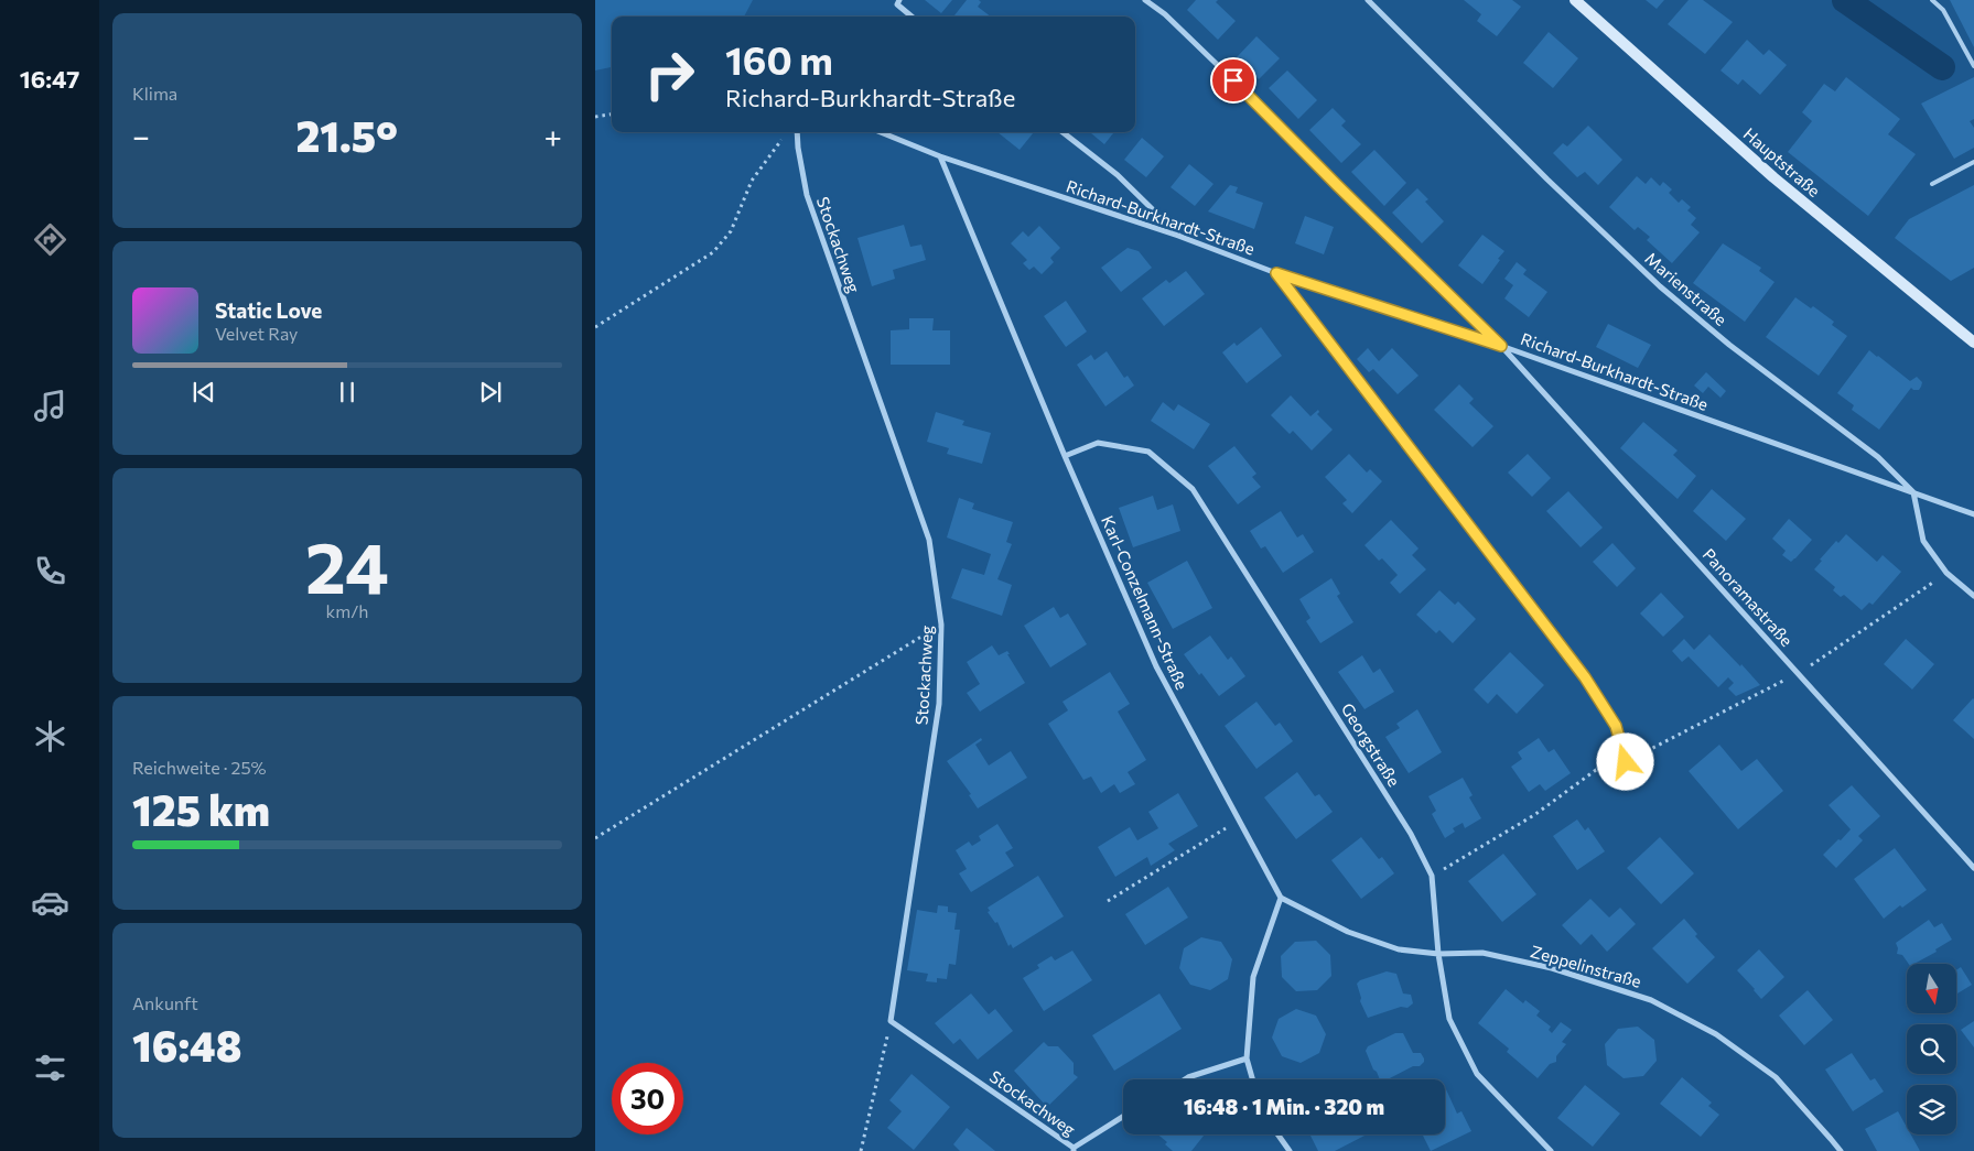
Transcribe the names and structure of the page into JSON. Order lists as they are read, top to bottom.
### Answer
{
  "streets": {
    "main road": ["Hauptstraße"],
    "street": [
      "Richard-Burkhardt-Straße",
      "Stockachweg",
      "Marienstraße",
      "Panoramastraße",
      "Karl-Conzelmann-Straße",
      "Georgstraße",
      "Zeppelinstraße"
    ]
  },
  "crossings": [
    ["Richard-Burkhardt-Straße", "Marienstraße"],
    ["Richard-Burkhardt-Straße", "Panoramastraße"],
    ["Richard-Burkhardt-Straße", "Karl-Conzelmann-Straße"],
    ["Karl-Conzelmann-Straße", "Georgstraße"],
    ["Karl-Conzelmann-Straße", "Zeppelinstraße"],
    ["Georgstraße", "Zeppelinstraße"]
  ],
  "north": "bottom",
  "page": {
    "tabs": "16:47",
    "tile": [
      "Klima",
      ["24", "km/h"],
      ["Reichweite · 25%", "125 km"],
      ["Ankunft", "16:48"]
    ],
    "turn": ["160 m", "Richard-Burkhardt-Straße"],
    "heat": ["−", "21.5°", "+"],
    "song": ["Static Love", "Velvet Ray"],
    "limit": "30",
    "trip": "16:48 · 1 Min. · 320 m"
  }
}
